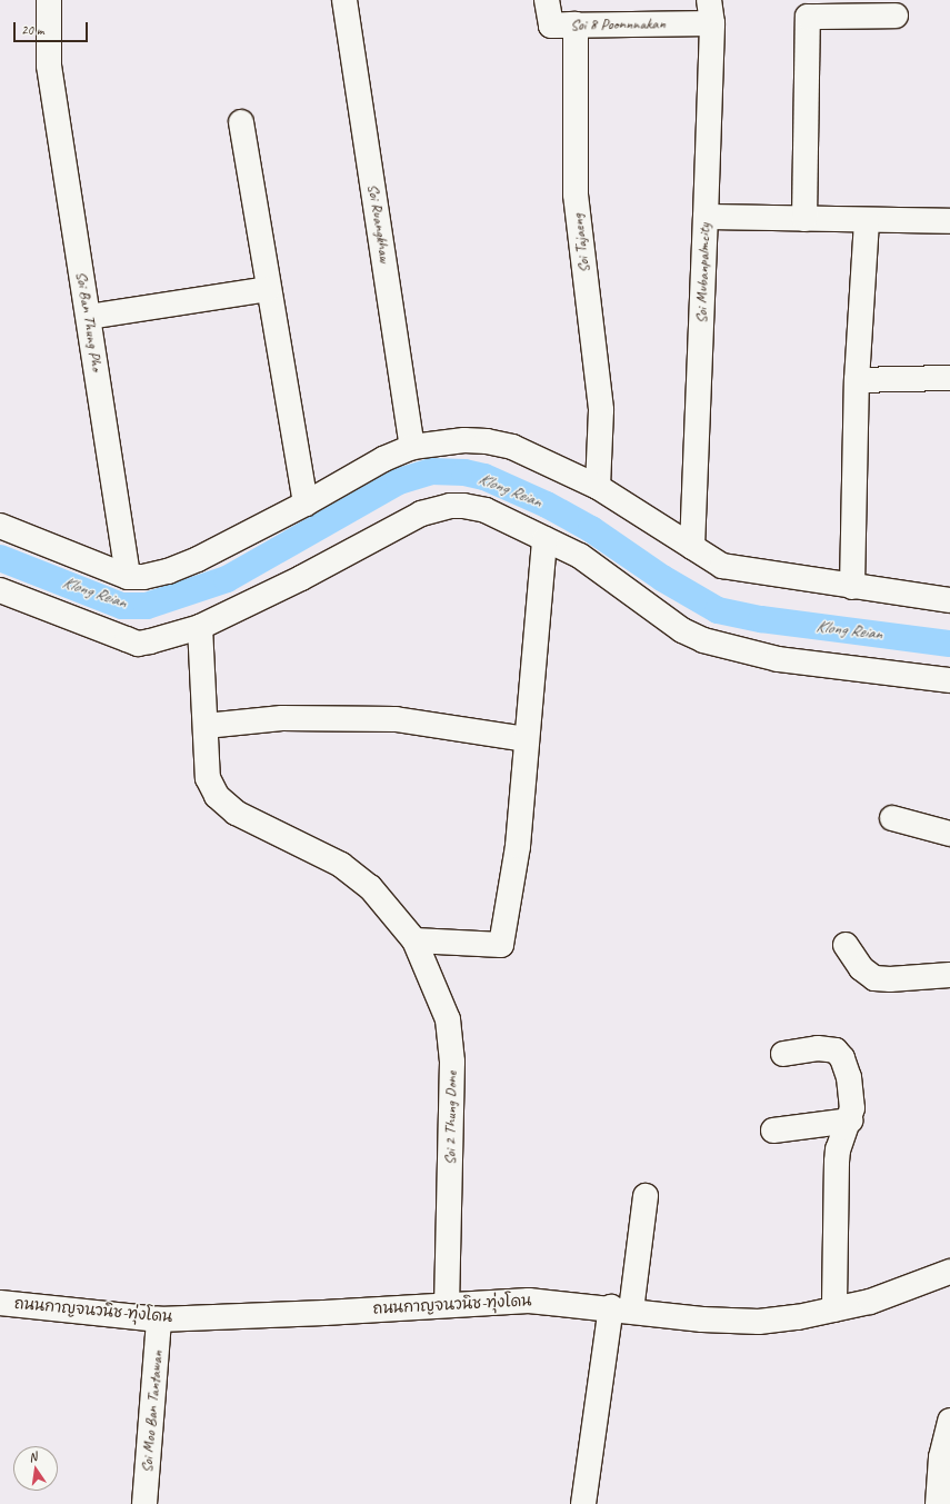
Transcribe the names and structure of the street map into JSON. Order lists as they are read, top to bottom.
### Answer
{
  "streets": {
    "street": [
      "Soi 8 Poonnnakan",
      "Soi Ruangkhaw",
      "Soi Tajaeng",
      "Soi Mubanpalmcity",
      "Soi Ban Thung Pho",
      "Soi 2 Thung Done",
      "ถนนกาญจนวนิช-ทุ่งโดน",
      "Soi Moo Ban Tantawan"
    ]
  },
  "crossings": [
    ["Soi 8 Poonnnakan", "Soi Tajaeng"],
    ["Soi 8 Poonnnakan", "Soi Mubanpalmcity"],
    ["Soi 2 Thung Done", "ถนนกาญจนวนิช-ทุ่งโดน"],
    ["ถนนกาญจนวนิช-ทุ่งโดน", "Soi Moo Ban Tantawan"]
  ],
  "water": ["Klong Reian"],
  "scale_bar": "20 m",
  "north": "top"
}
